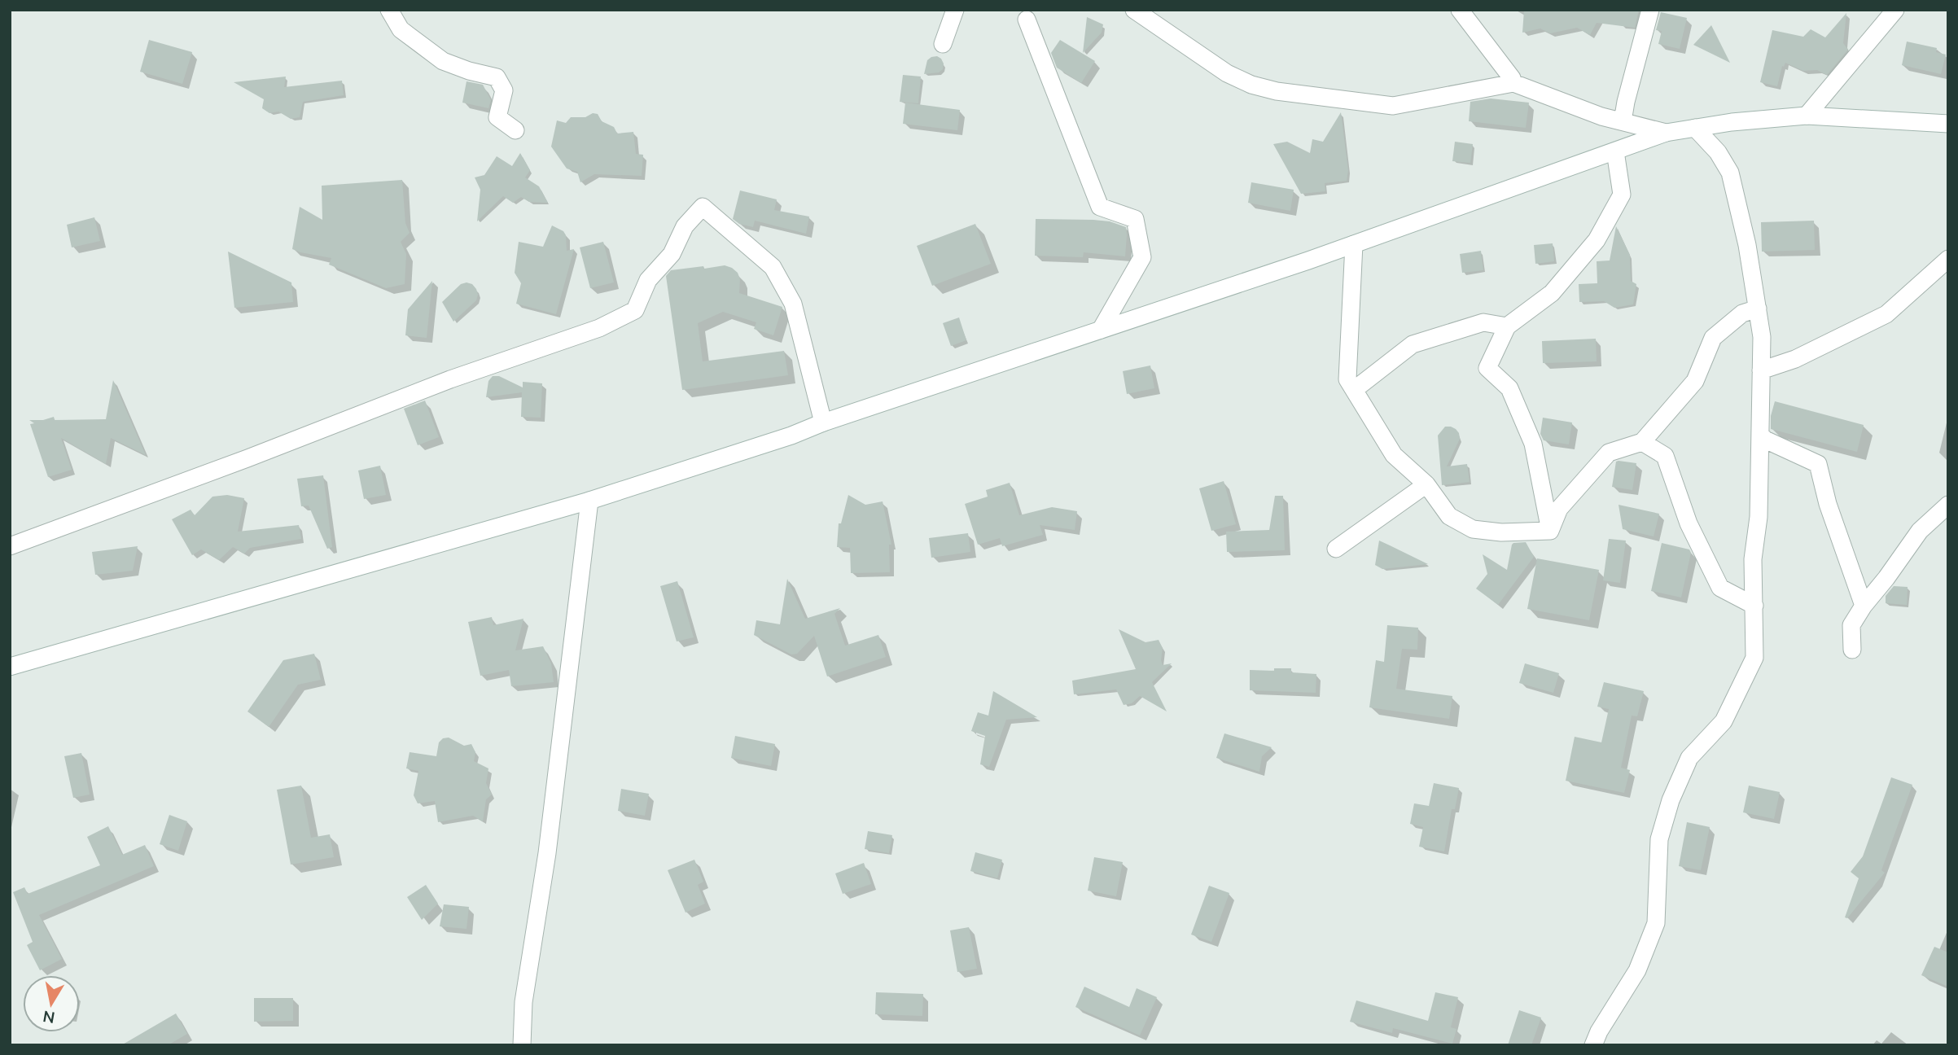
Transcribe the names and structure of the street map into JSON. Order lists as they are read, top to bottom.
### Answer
{
  "north": "bottom"
}
